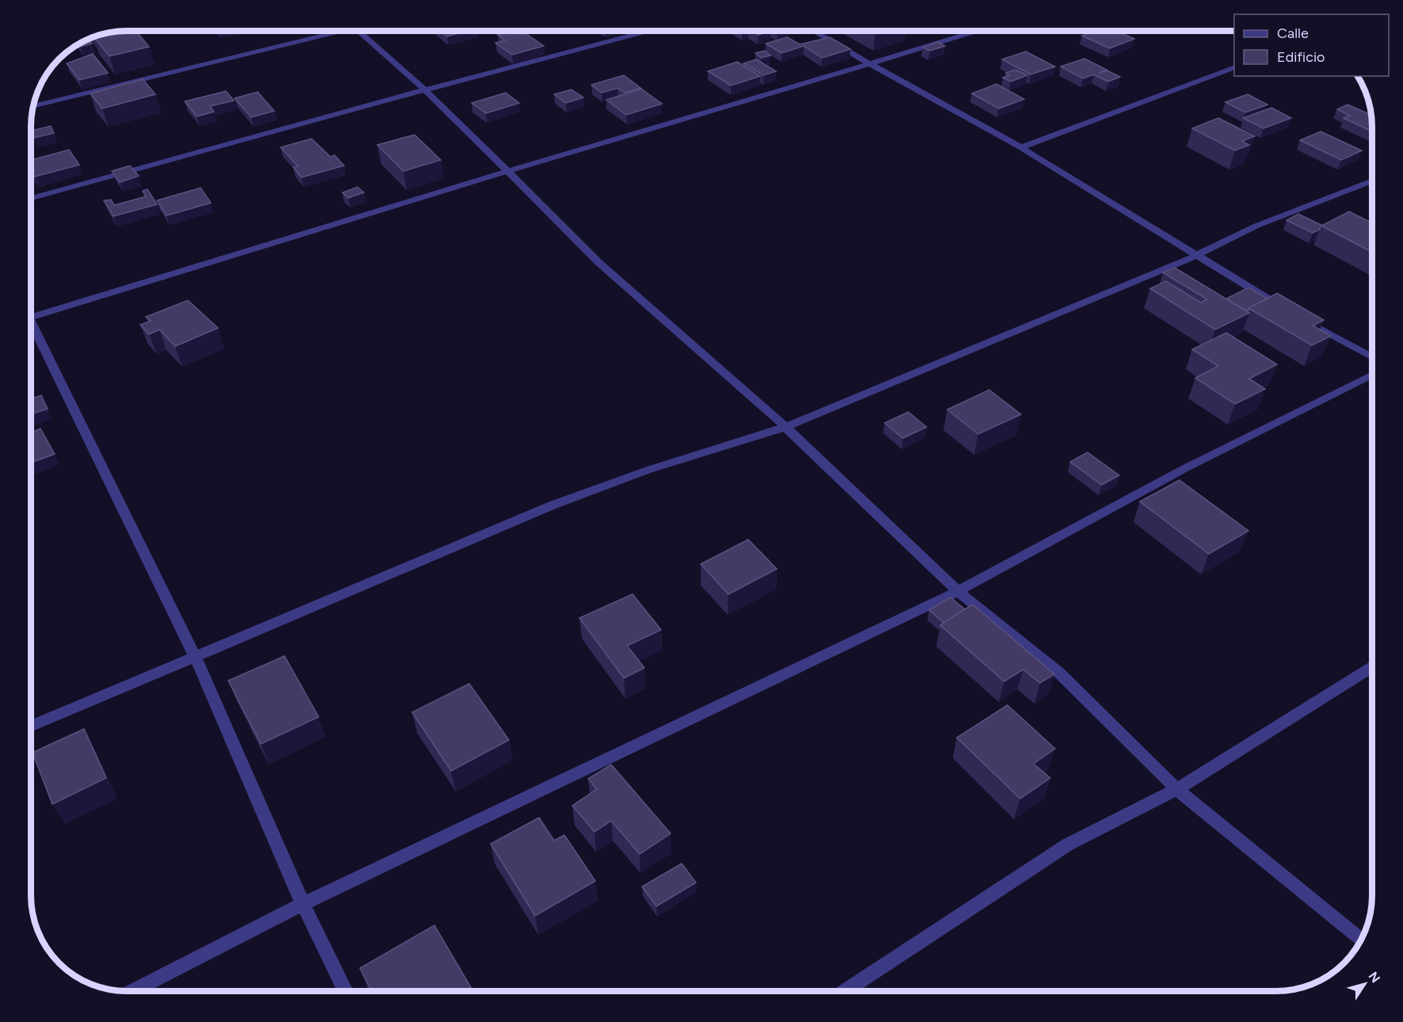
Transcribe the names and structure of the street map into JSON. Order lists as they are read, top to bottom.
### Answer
{
  "legend": ["Calle", "Edificio"],
  "north": "top right"
}
